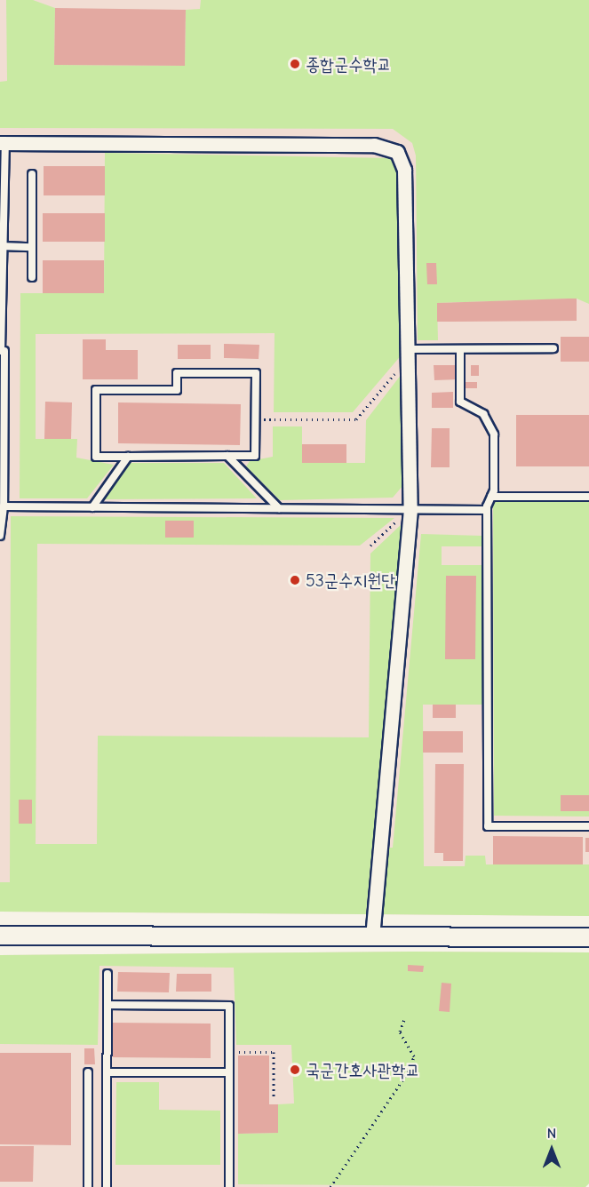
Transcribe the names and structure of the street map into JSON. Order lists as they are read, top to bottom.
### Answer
{
  "places": ["종합군수학교", "53군수지원단", "국군간호사관학교"],
  "north": "top"
}
